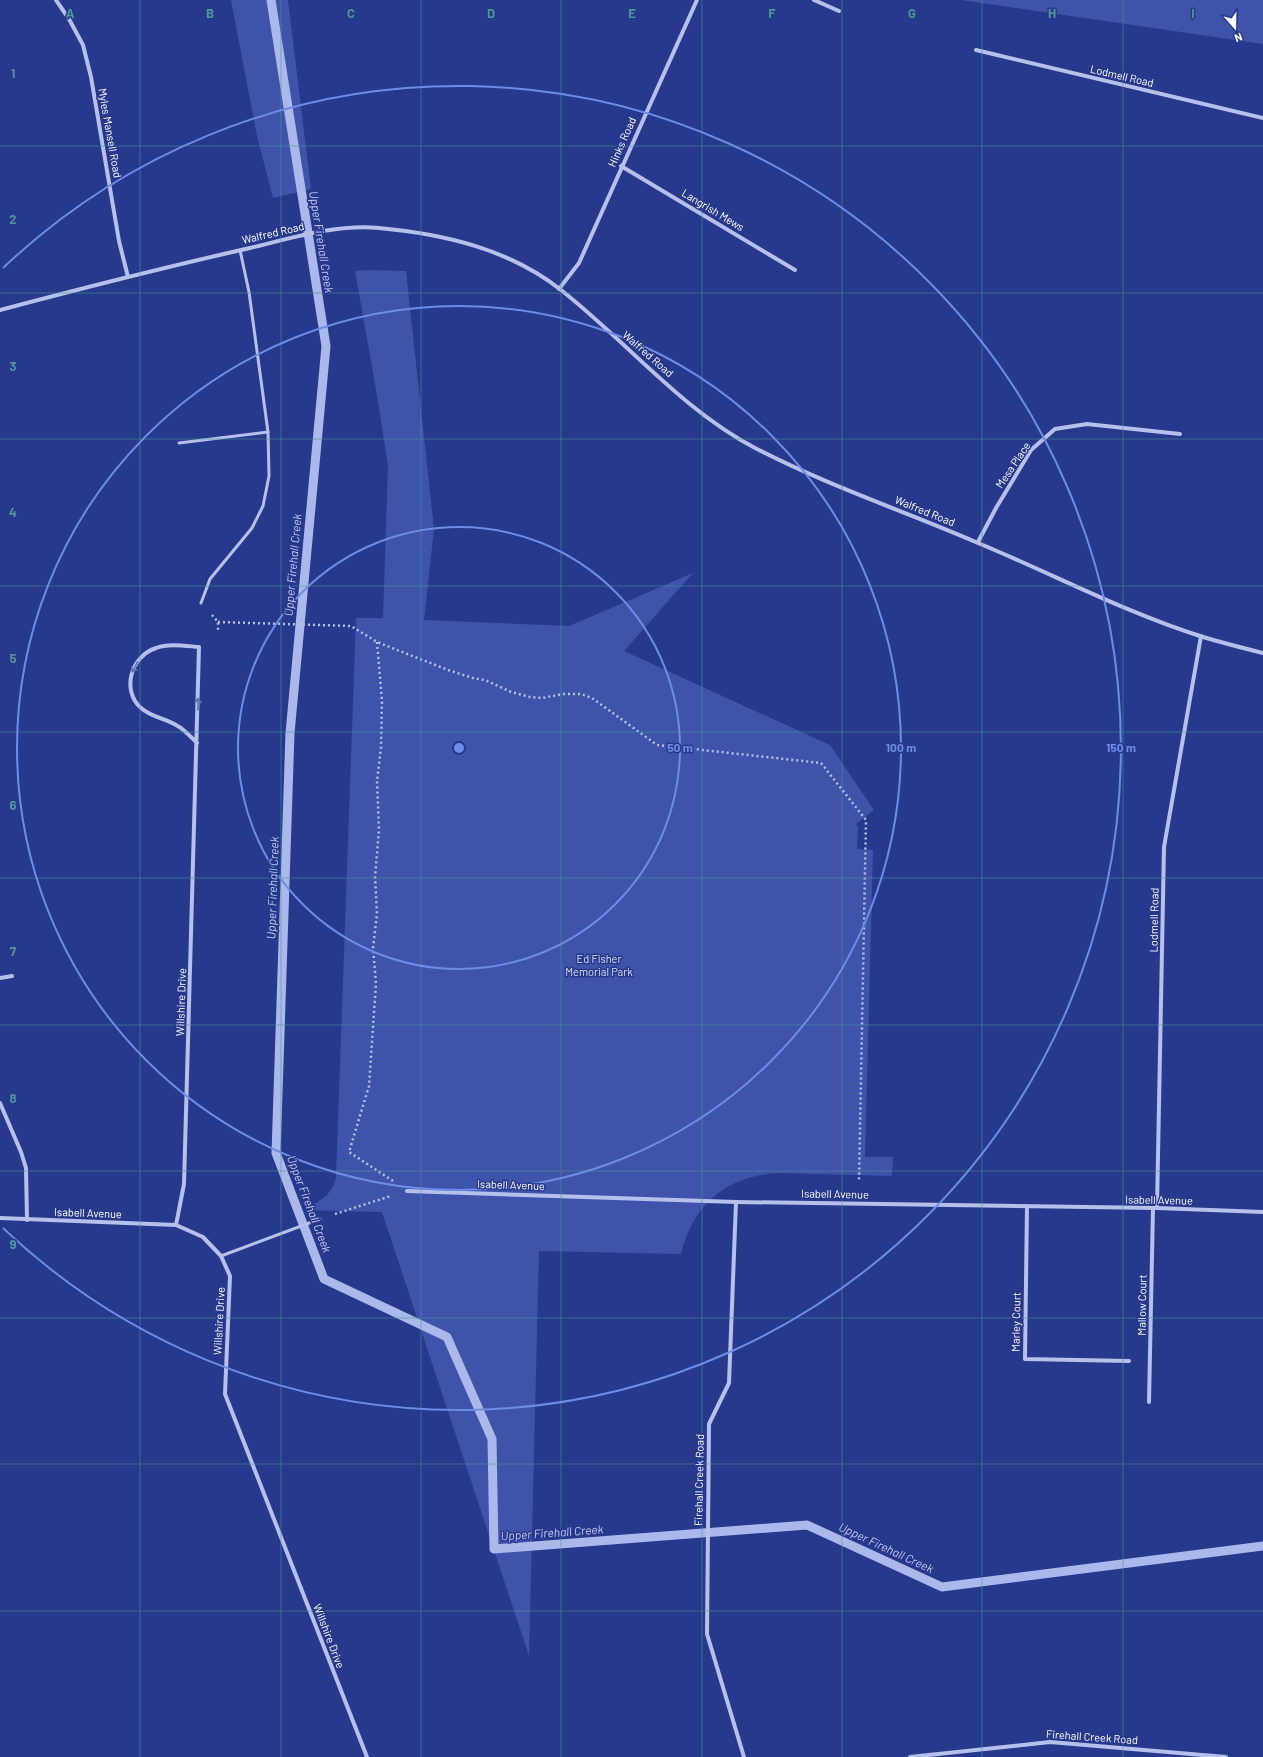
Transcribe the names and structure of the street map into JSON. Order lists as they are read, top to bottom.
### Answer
{
  "streets": {
    "street": [
      "Lodmell Road",
      "Myles Mansell Road",
      "Hinks Road",
      "Langrish Mews",
      "Walfred Road",
      "Mesa Place",
      "Willshire Drive",
      "Isabell Avenue",
      "Mallow Court",
      "Marley Court",
      "Firehall Creek Road"
    ]
  },
  "crossings": [
    ["Lodmell Road", "Walfred Road"],
    ["Lodmell Road", "Isabell Avenue"],
    ["Lodmell Road", "Mallow Court"],
    ["Myles Mansell Road", "Walfred Road"],
    ["Hinks Road", "Langrish Mews"],
    ["Hinks Road", "Walfred Road"],
    ["Walfred Road", "Mesa Place"],
    ["Willshire Drive", "Isabell Avenue"],
    ["Isabell Avenue", "Mallow Court"],
    ["Isabell Avenue", "Marley Court"],
    ["Isabell Avenue", "Firehall Creek Road"]
  ],
  "water": ["Upper Firehall Creek"],
  "parks": ["Ed Fisher Memorial Park"],
  "north": "bottom",
  "grid": {
    "columns": [
      "A",
      "B",
      "C",
      "D",
      "E",
      "F",
      "G",
      "H",
      "I"
    ],
    "rows": [
      "1",
      "2",
      "3",
      "4",
      "5",
      "6",
      "7",
      "8",
      "9"
    ]
  },
  "rings": ["50 m", "100 m", "150 m"]
}
